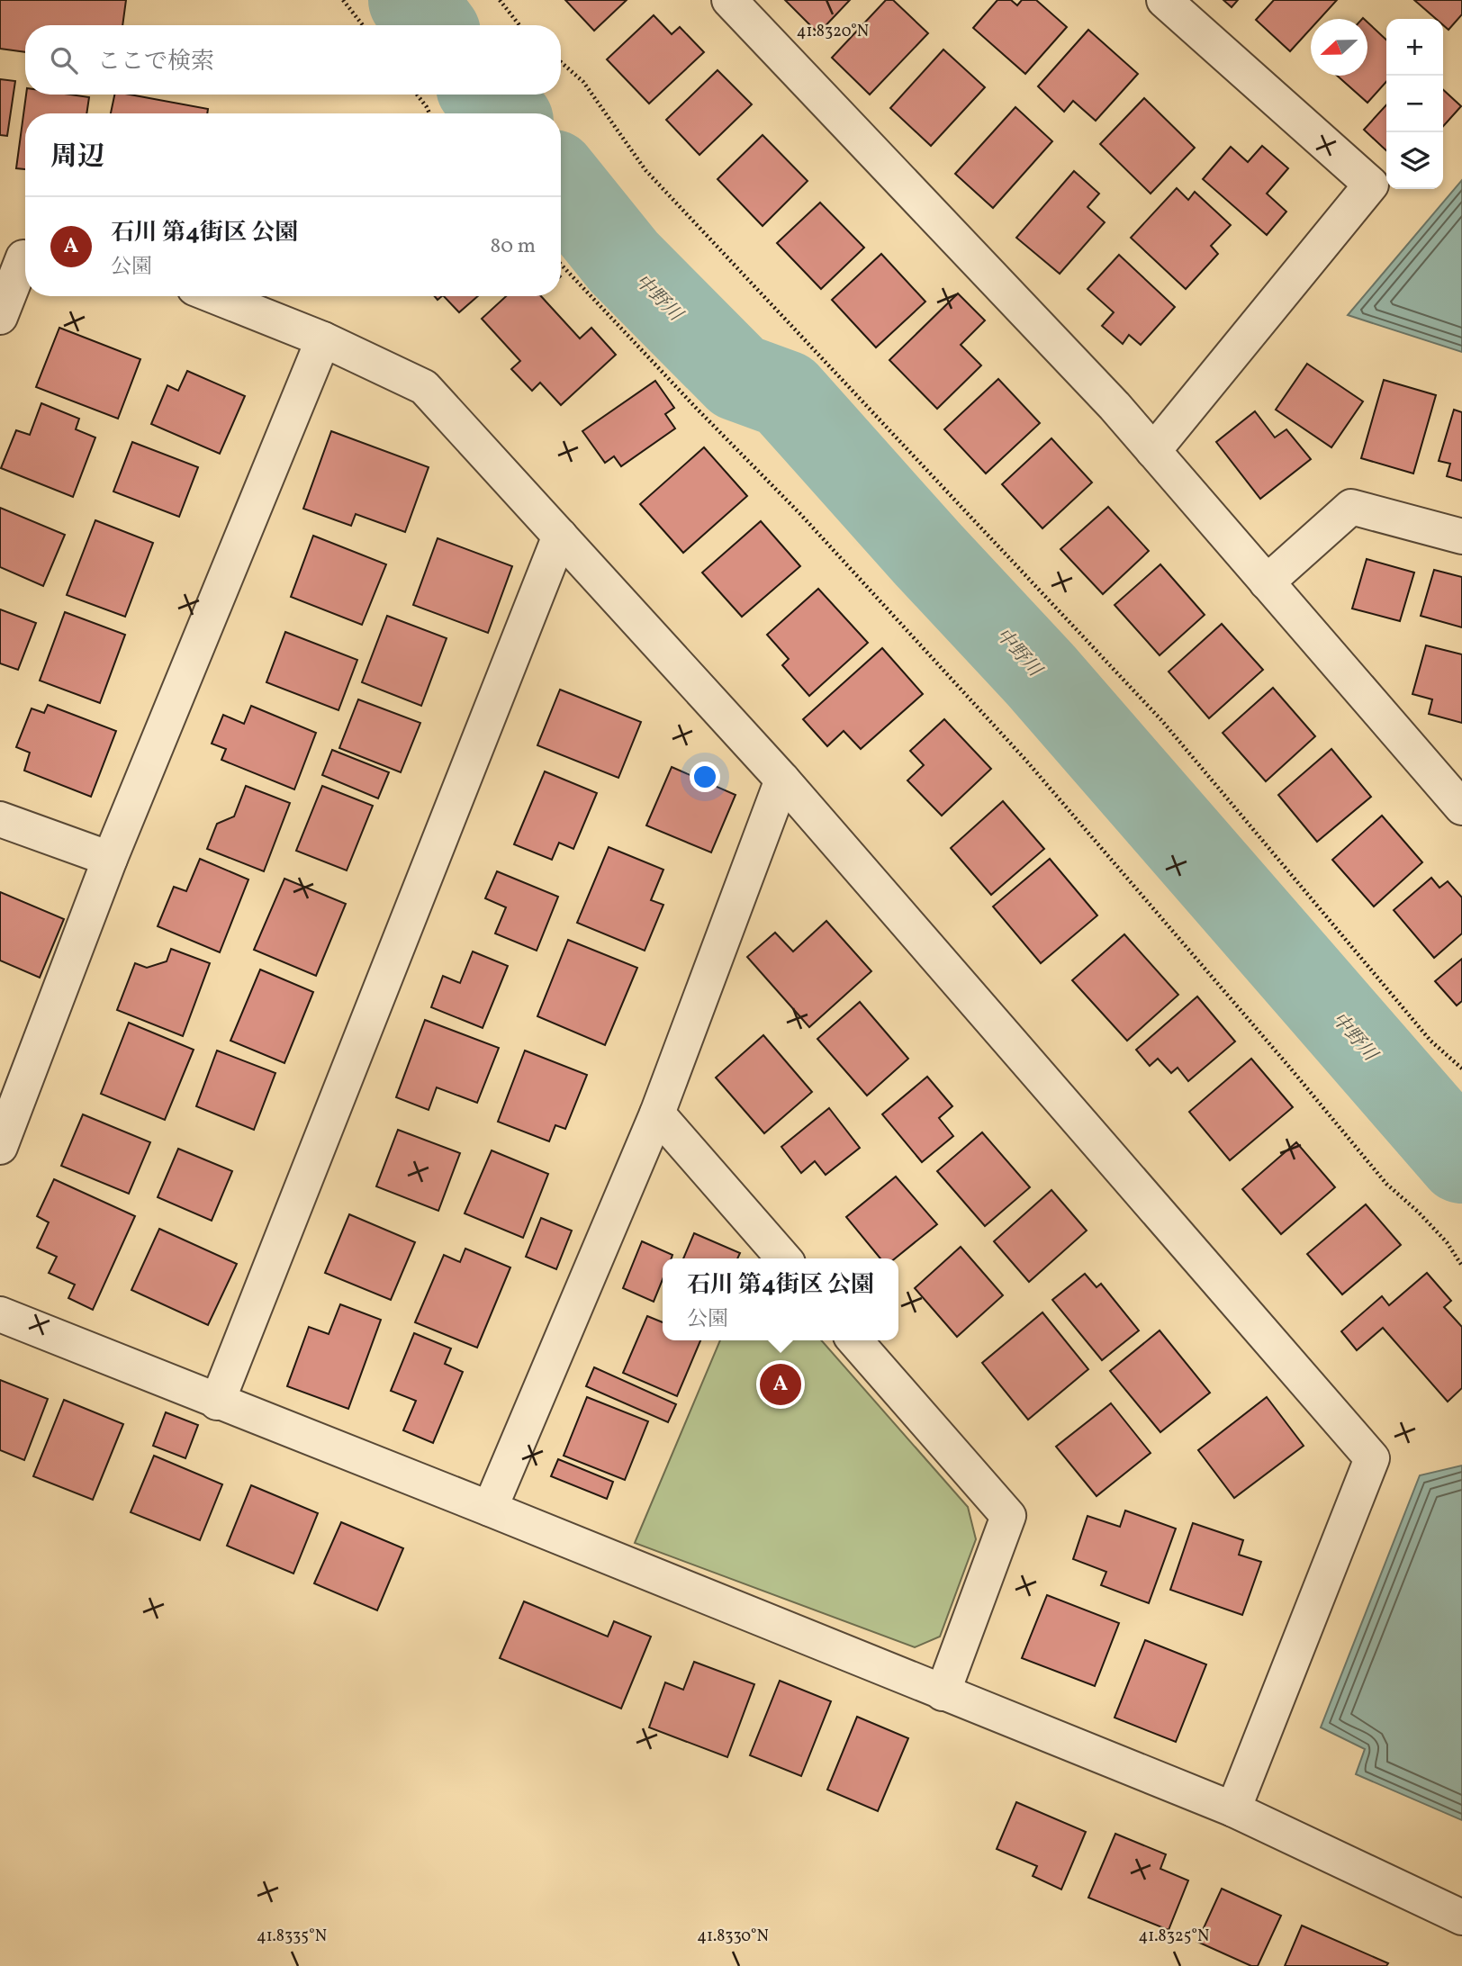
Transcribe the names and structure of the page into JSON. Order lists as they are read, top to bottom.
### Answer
{
  "water": ["中野川"],
  "north": "left",
  "page": {
    "map_buttons": ["+", "−"],
    "search": "ここで検索",
    "heading": "周辺",
    "list": [
      {
        "mark": "A",
        "name": "石川 第4街区 公園",
        "note": "公園",
        "value": "80 m"
      }
    ],
    "popup": ["石川 第4街区 公園", "公園"],
    "pins": "A"
  },
  "coordinates": [
    "41.8320°N",
    "41.8335°N",
    "41.8330°N",
    "41.8325°N"
  ]
}
